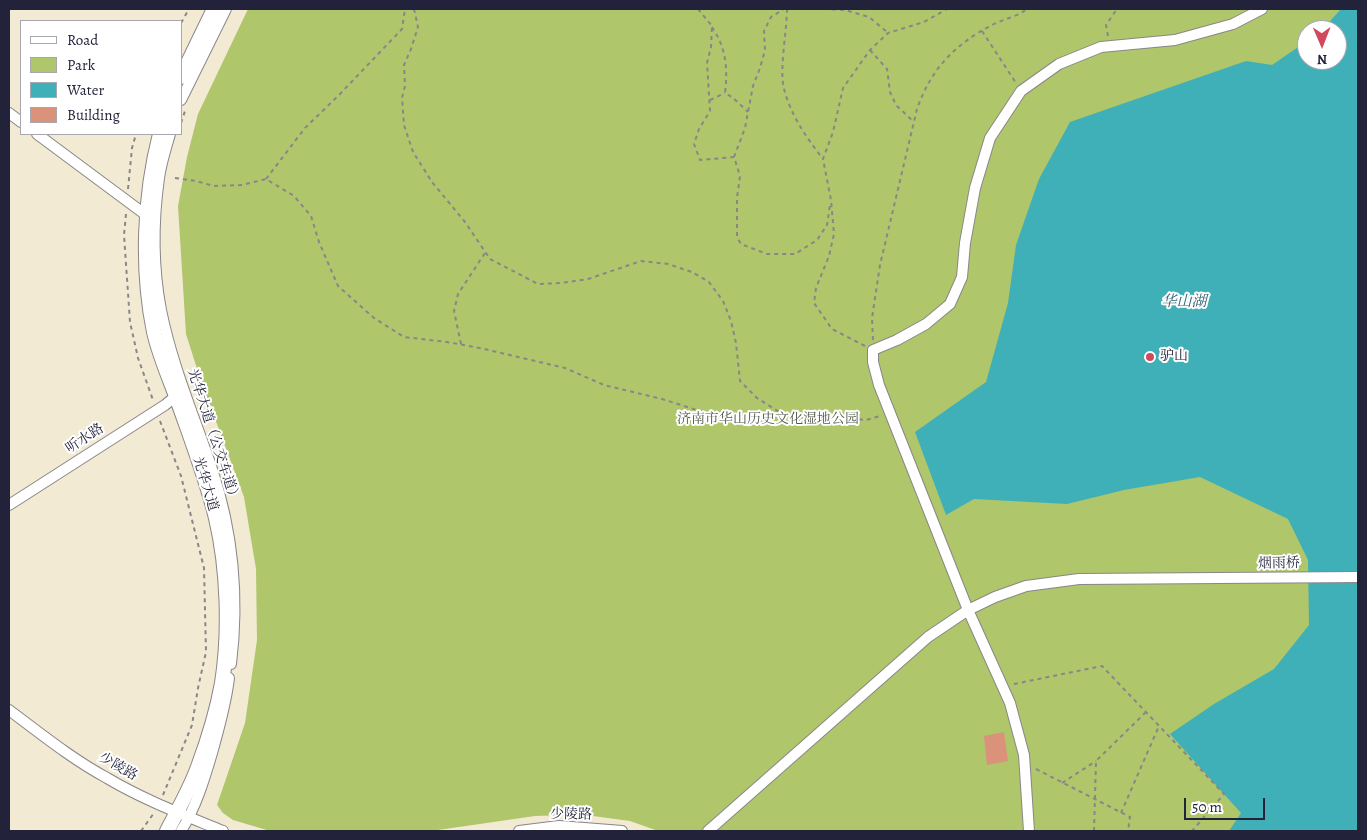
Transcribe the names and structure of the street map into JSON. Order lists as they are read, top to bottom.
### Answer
{
  "streets": {
    "main road": ["光华大道"],
    "street": [
      "光华大道（公交车道）",
      "听水路",
      "烟雨桥",
      "少陵路"
    ]
  },
  "crossings": [
    ["光华大道（公交车道）", "光华大道"],
    ["光华大道（公交车道）", "少陵路"],
    ["听水路", "光华大道"],
    ["光华大道", "少陵路"]
  ],
  "water": ["华山湖"],
  "parks": ["济南市华山历史文化湿地公园"],
  "places": ["驴山"],
  "legend": [
    "Road",
    "Park",
    "Water",
    "Building"
  ],
  "scale_bar": "50 m",
  "north": "bottom"
}
